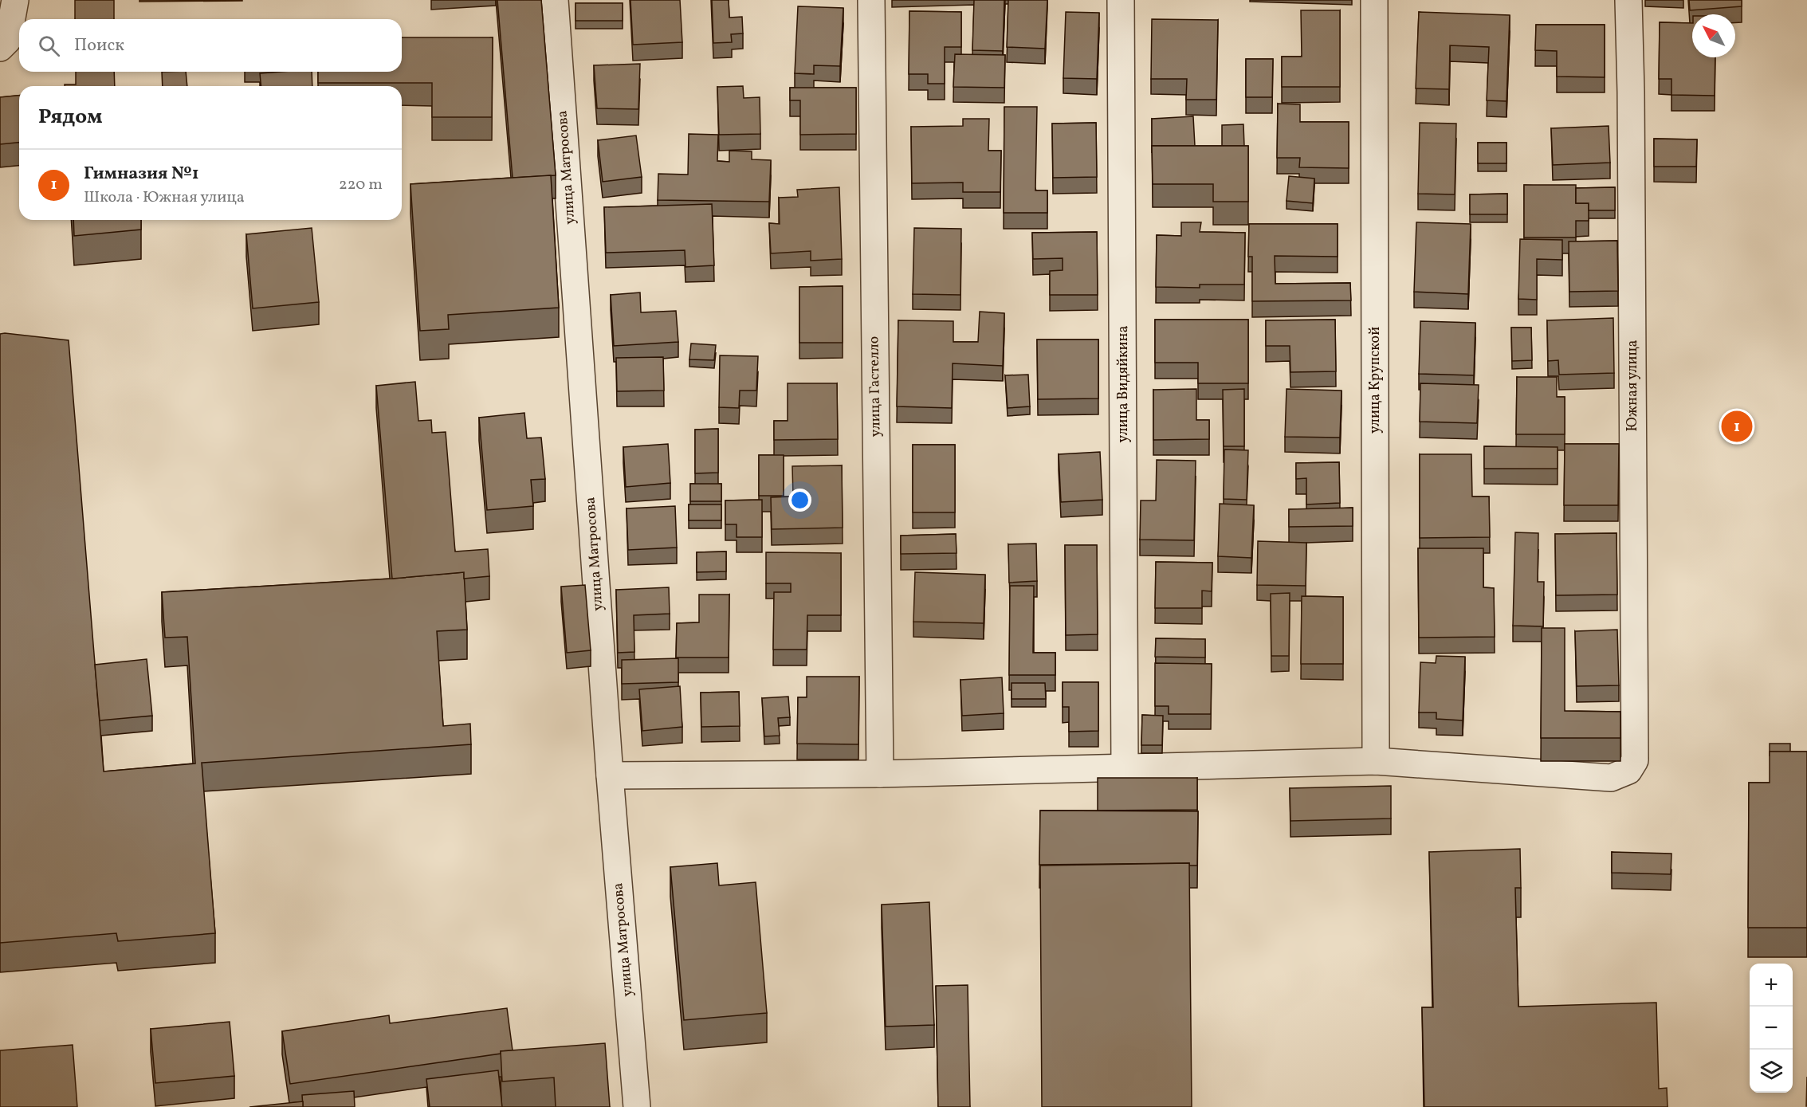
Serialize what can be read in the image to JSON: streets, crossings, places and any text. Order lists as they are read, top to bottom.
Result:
{
  "streets": {
    "street": [
      "улица Матросова",
      "улица Крупской",
      "улица Видяйкина",
      "Южная улица",
      "улица Гастелло"
    ]
  },
  "crossings": [
    ["улица Крупской", "Южная улица"]
  ],
  "north": "top left",
  "page": {
    "search": "Поиск",
    "heading": "Рядом",
    "list": [
      {
        "mark": "1",
        "name": "Гимназия №1",
        "note": "Школа · Южная улица",
        "value": "220 m"
      }
    ],
    "pins": "1",
    "map_buttons": ["+", "−"]
  }
}
